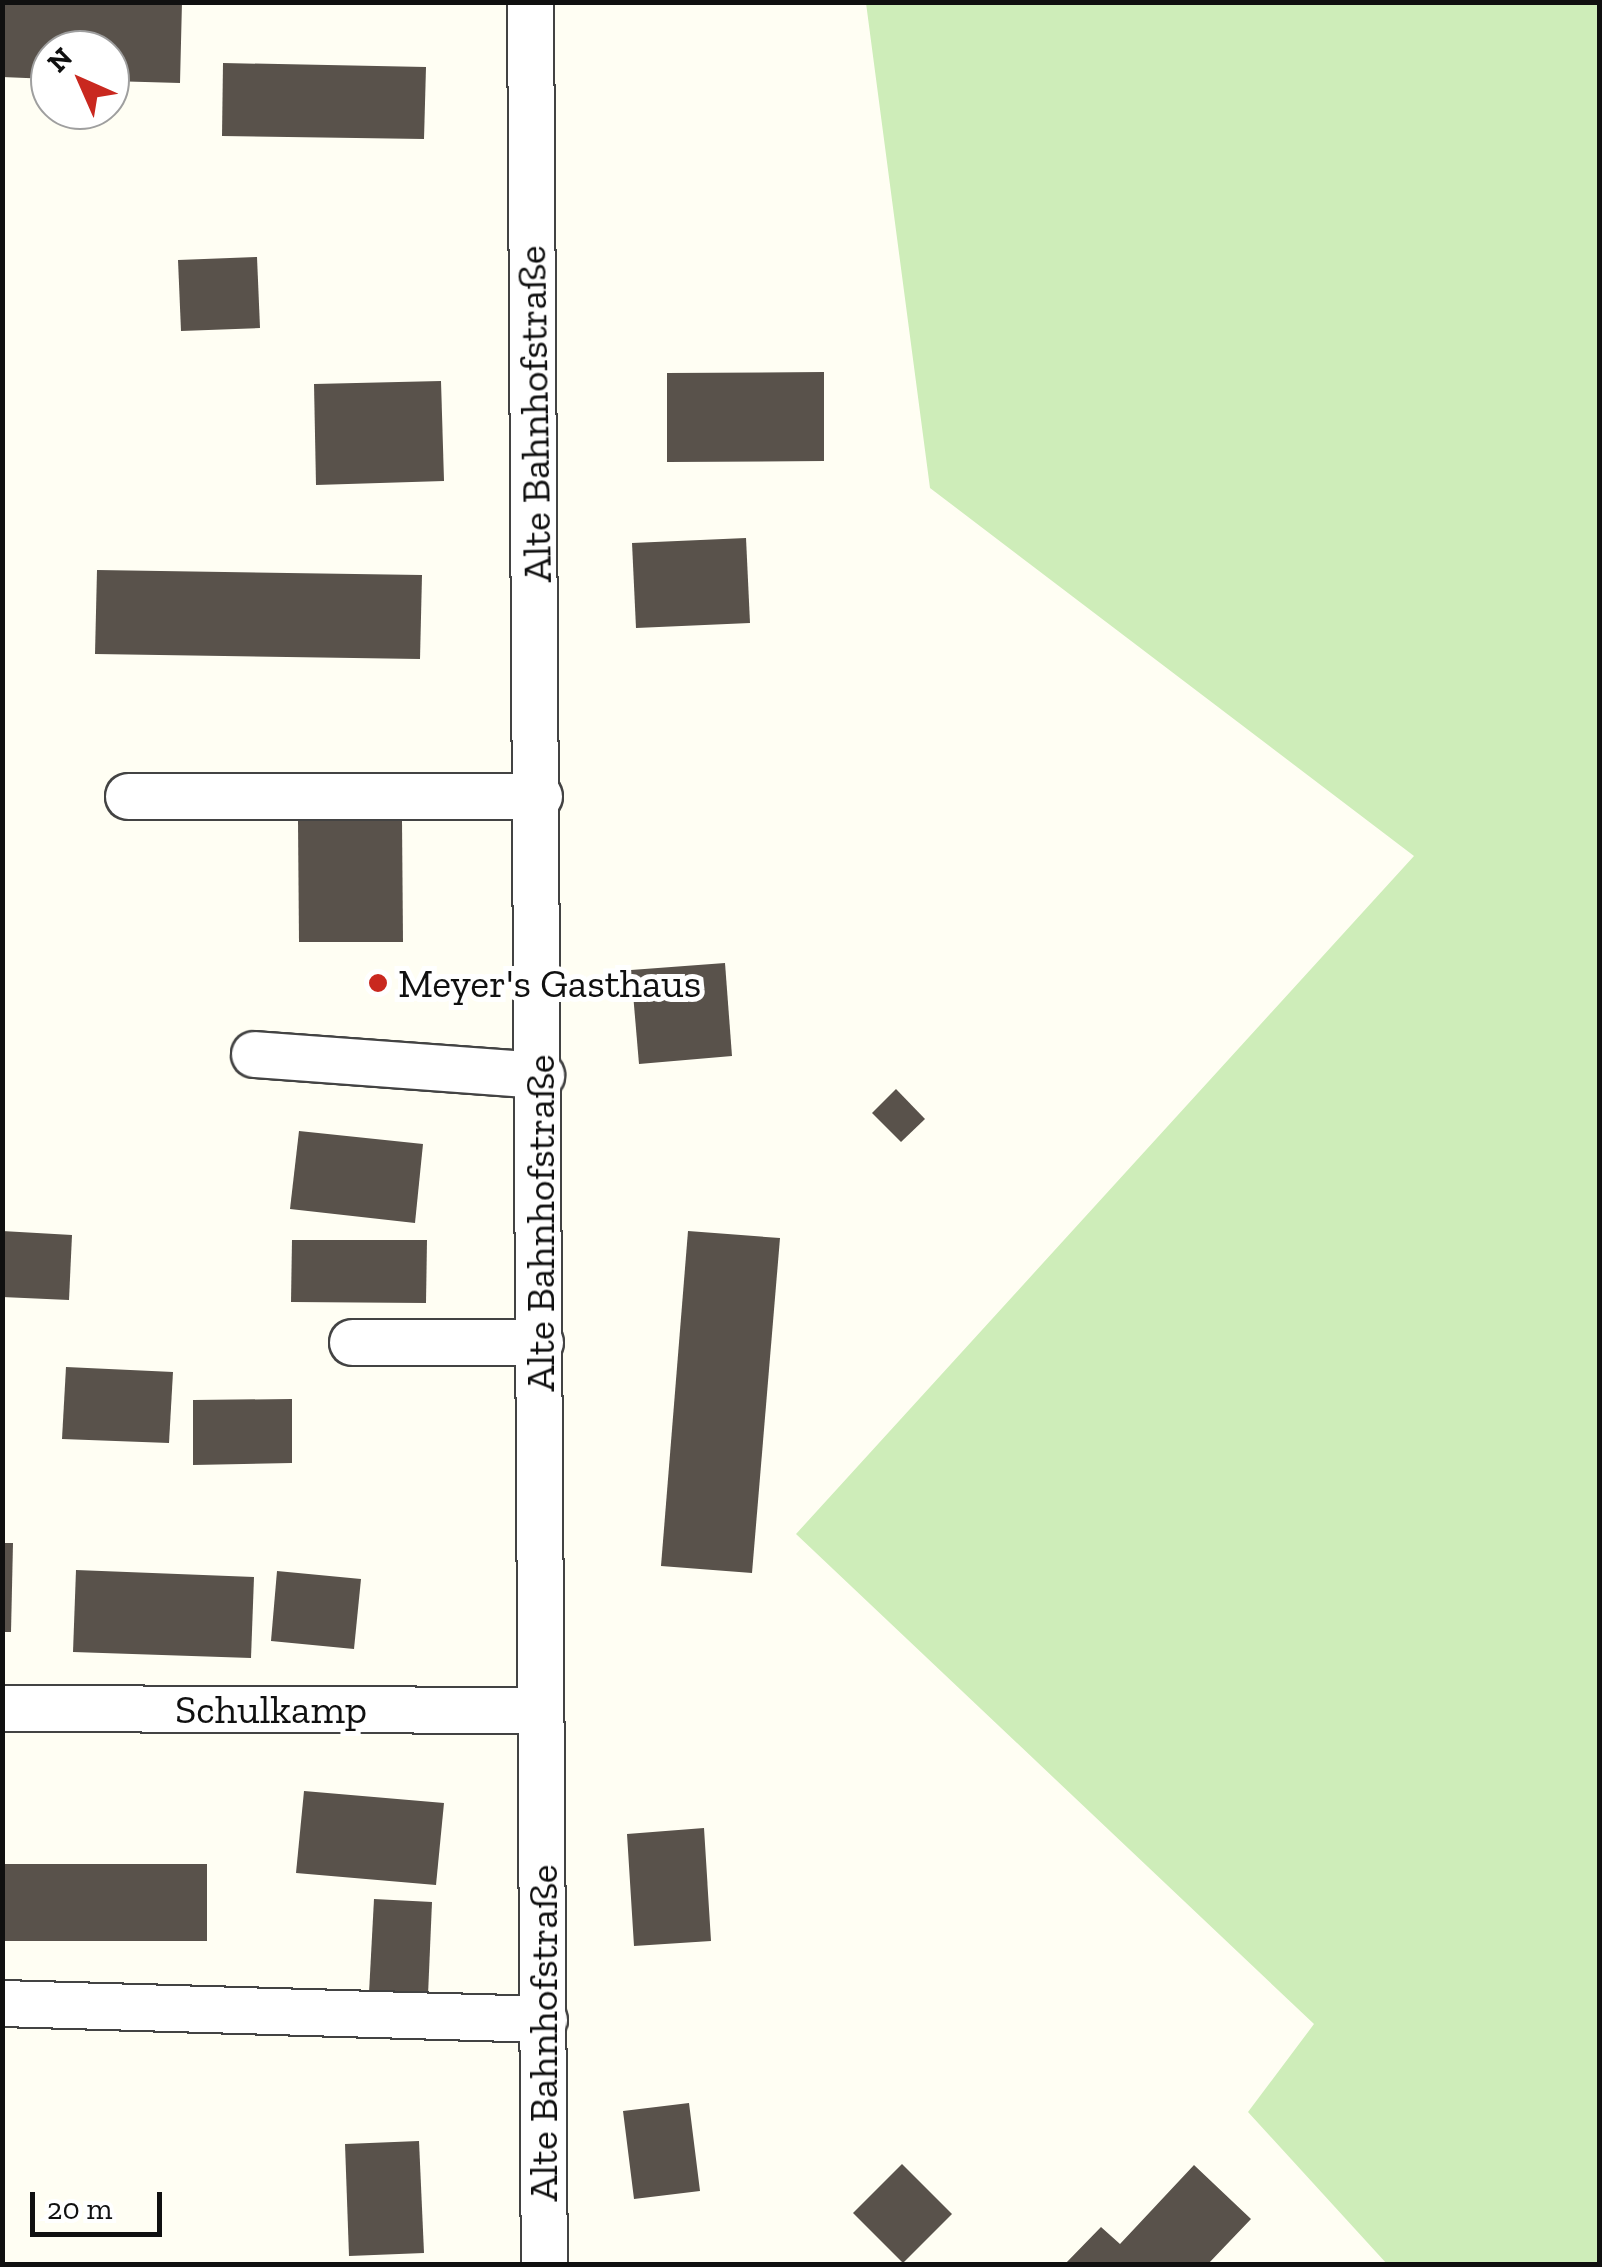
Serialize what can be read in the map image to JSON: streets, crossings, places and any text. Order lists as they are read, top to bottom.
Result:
{
  "streets": {
    "street": ["Alte Bahnhofstraße", "Schulkamp"]
  },
  "crossings": [
    ["Alte Bahnhofstraße", "Schulkamp"]
  ],
  "places": ["Meyer's Gasthaus"],
  "scale_bar": "20 m",
  "north": "top left"
}
